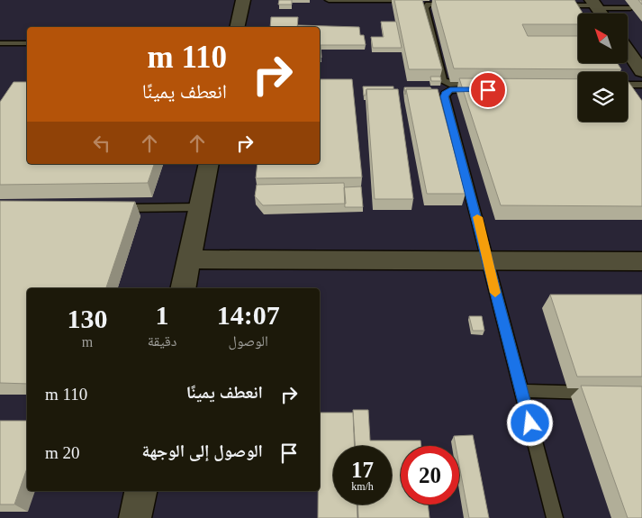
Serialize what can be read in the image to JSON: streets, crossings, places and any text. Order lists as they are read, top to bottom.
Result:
{
  "north": "top left",
  "page": {
    "turn": ["110 m", "انعطف يمينًا"],
    "eta": [
      "14:07",
      "الوصول",
      "1",
      "دقيقة",
      "130",
      "m"
    ],
    "list": [
      {
        "name": "انعطف يمينًا",
        "value": "110 m"
      },
      {
        "name": "الوصول إلى الوجهة",
        "value": "20 m"
      }
    ],
    "speed": "17 km/h",
    "limit": "20"
  }
}
